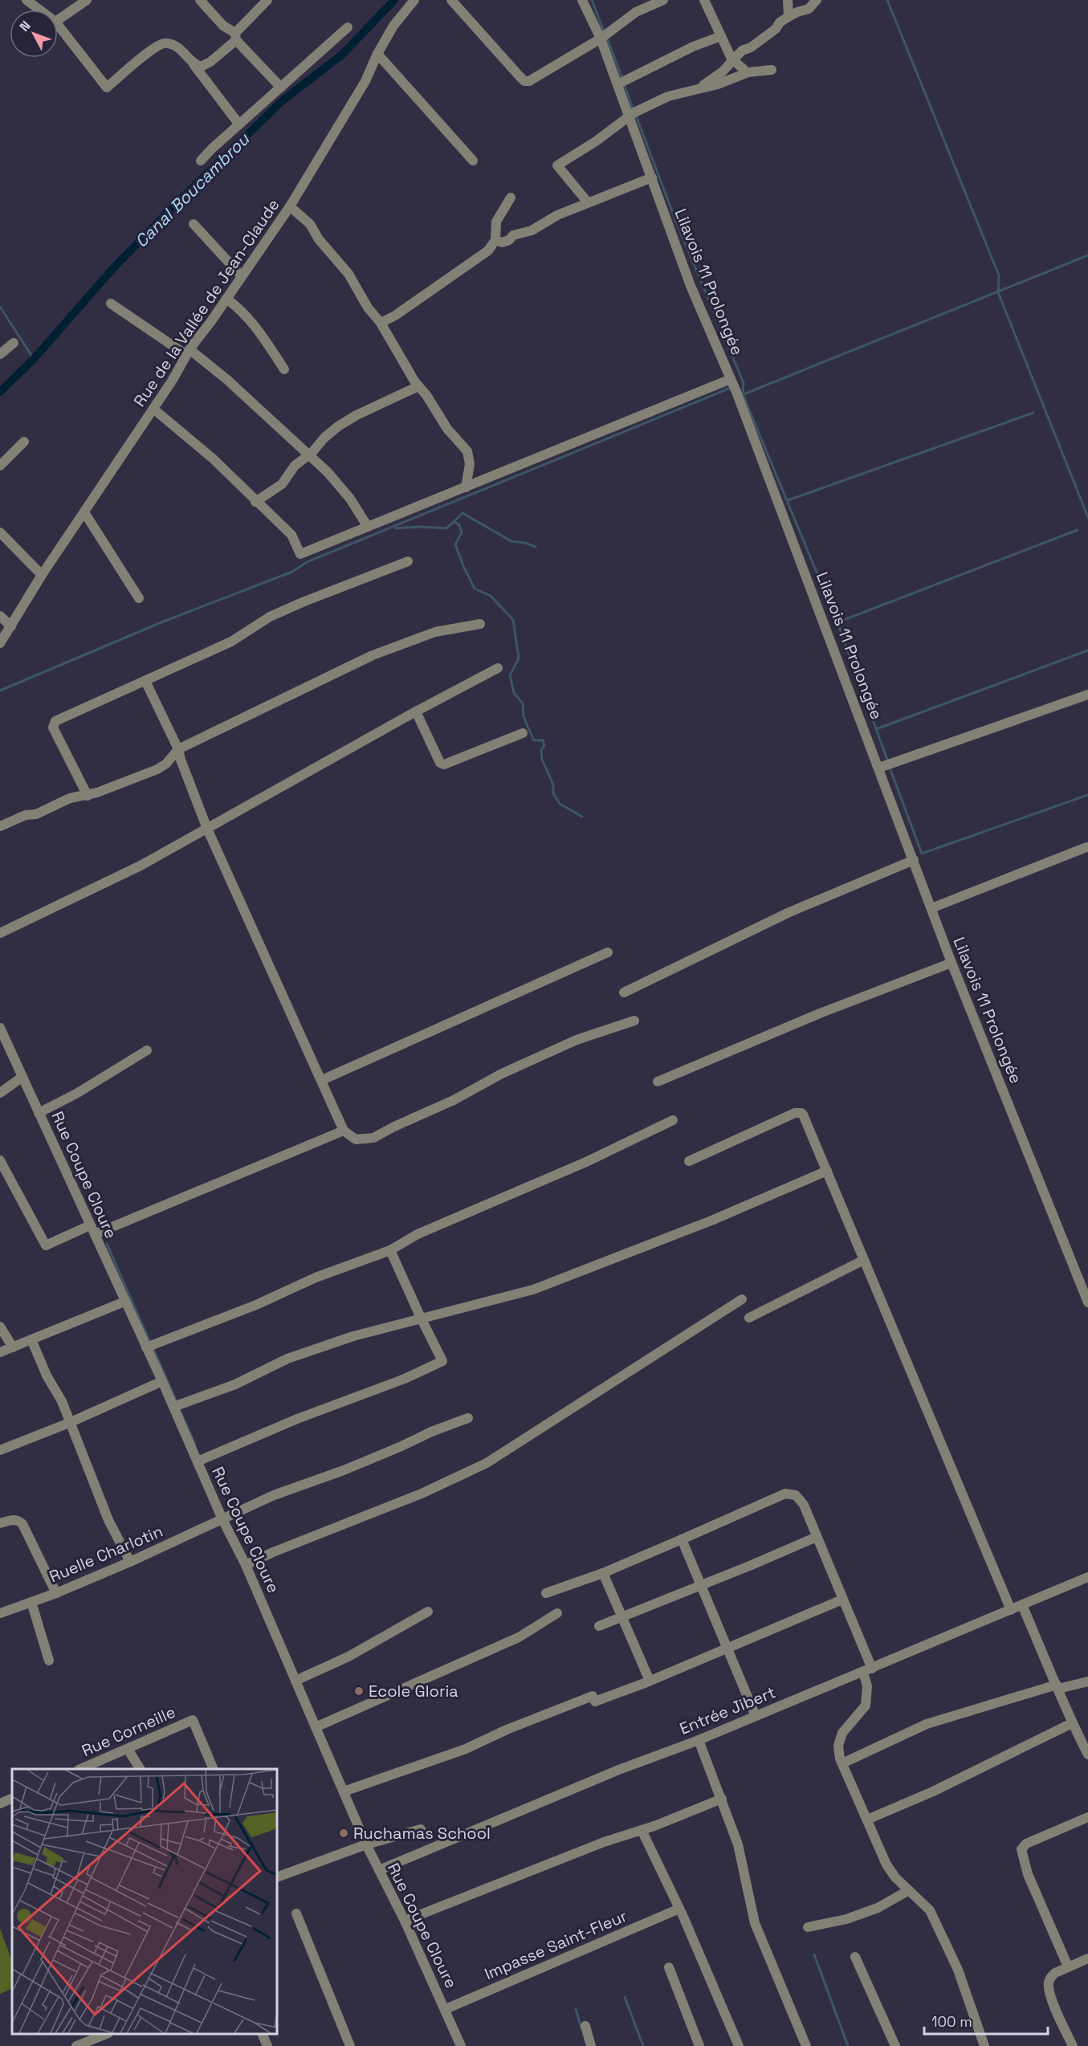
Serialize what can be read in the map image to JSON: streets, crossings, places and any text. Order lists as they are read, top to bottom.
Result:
{
  "streets": {
    "street": [
      "Lilavois 11 Prolongée",
      "Rue de la Vallée de Jean-Claude",
      "Rue Coupe Cloure",
      "Ruelle Charlotin",
      "Entrée Jibert",
      "Rue Corneille",
      "Impasse Saint-Fleur"
    ]
  },
  "crossings": [
    ["Rue Coupe Cloure", "Ruelle Charlotin"],
    ["Rue Coupe Cloure", "Entrée Jibert"],
    ["Rue Coupe Cloure", "Impasse Saint-Fleur"]
  ],
  "water": ["Canal Boucambrou"],
  "places": ["Ecole Gloria", "Ruchamas School"],
  "scale_bar": "100 m",
  "north": "top left"
}
